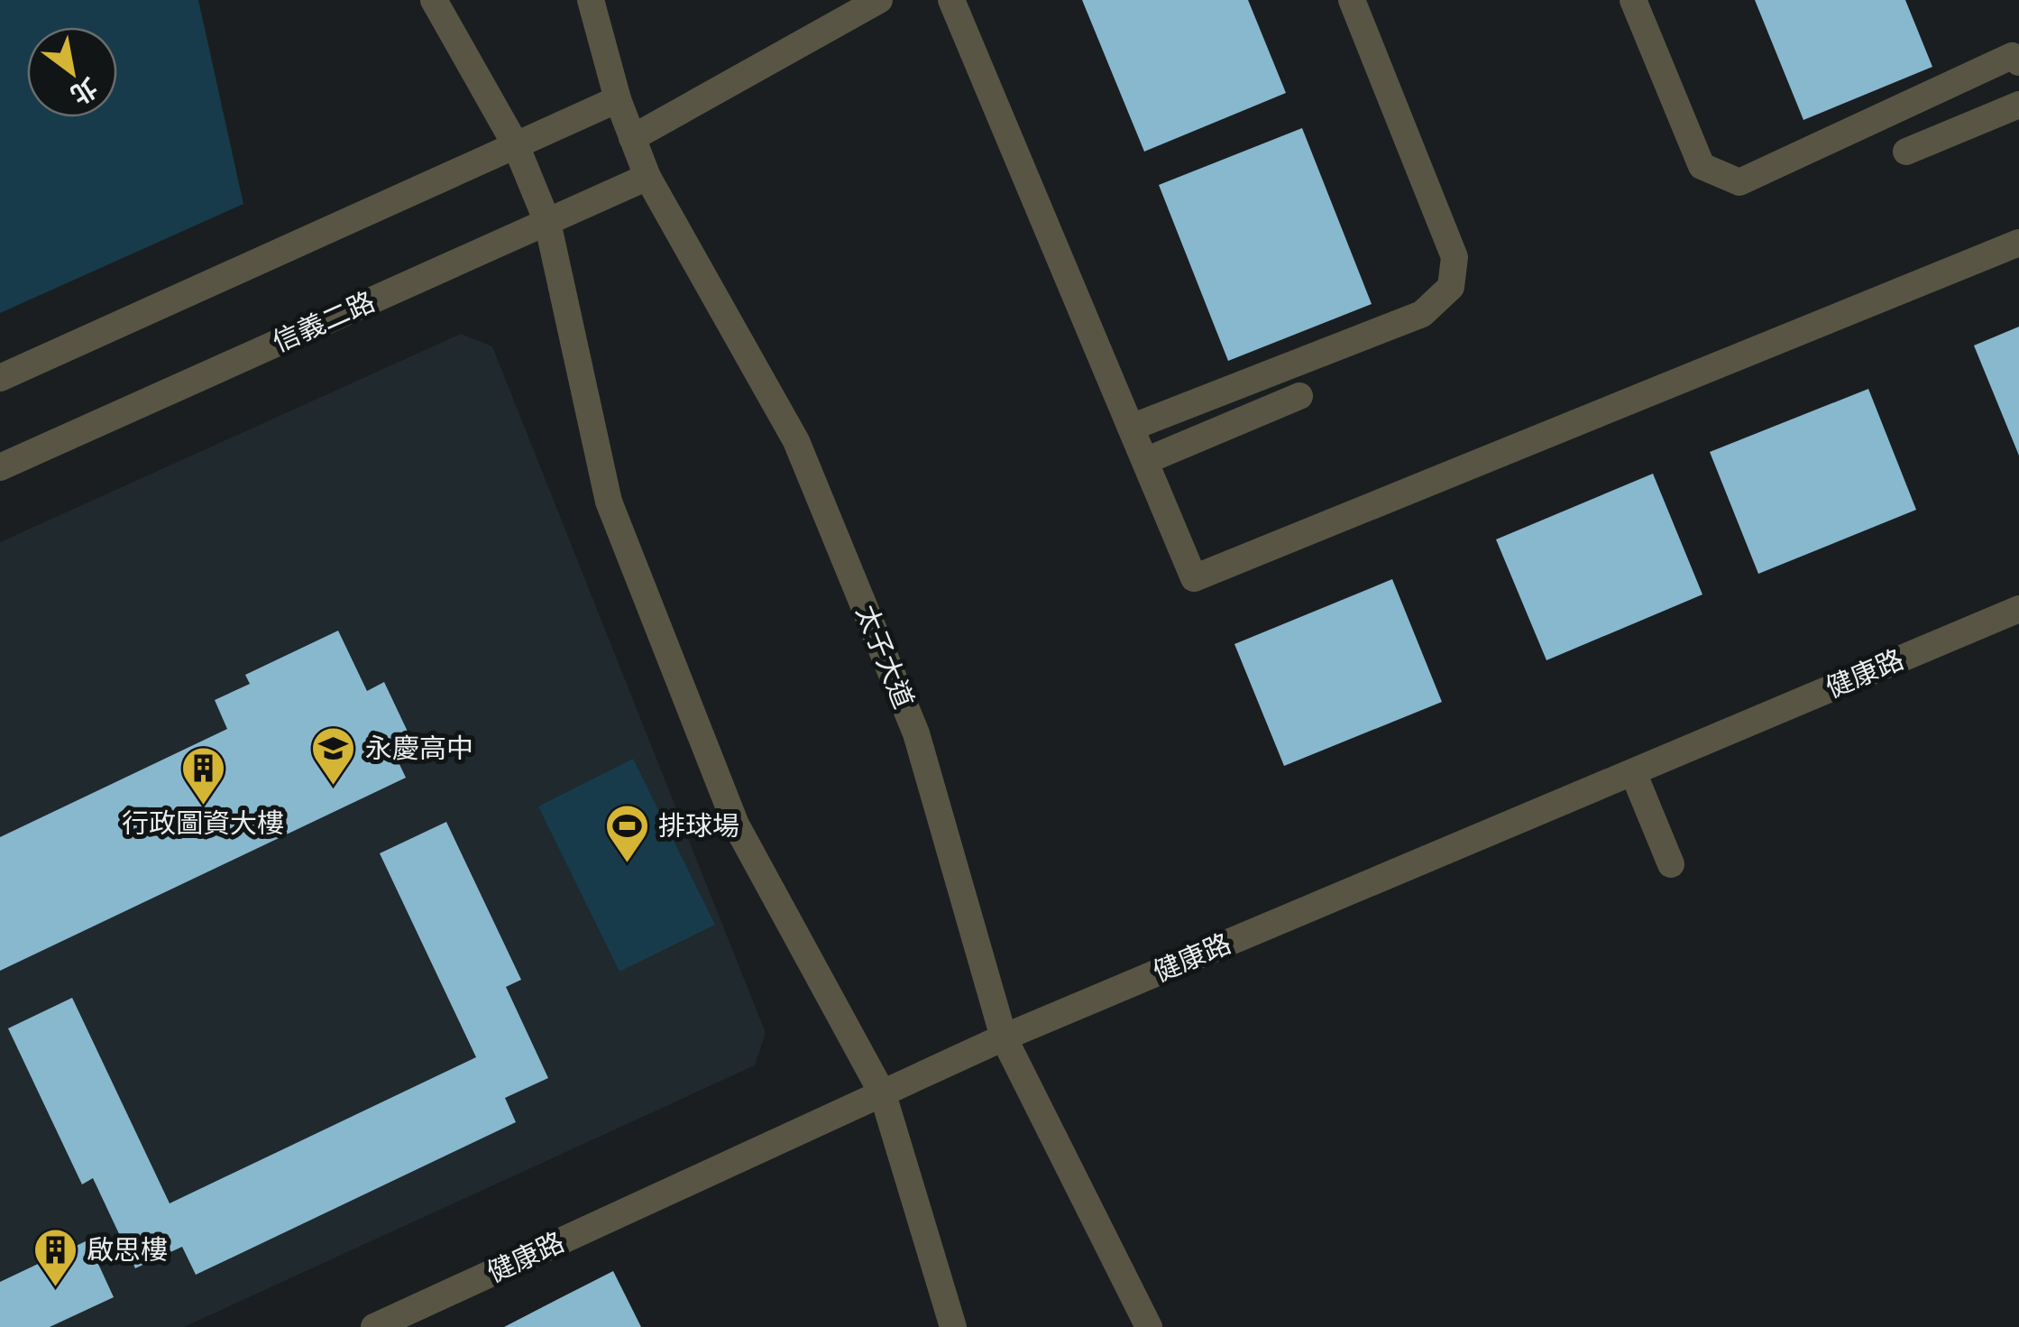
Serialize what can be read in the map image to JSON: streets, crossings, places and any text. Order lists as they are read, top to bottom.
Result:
{
  "streets": {
    "street": ["信義二路", "太子大道", "健康路"]
  },
  "crossings": [
    ["信義二路", "太子大道"],
    ["太子大道", "健康路"]
  ],
  "places": {
    "school or university": ["永慶高中"],
    "building": ["行政圖資大樓", "啟思樓"],
    "sports": ["排球場"]
  },
  "north": "bottom right"
}
